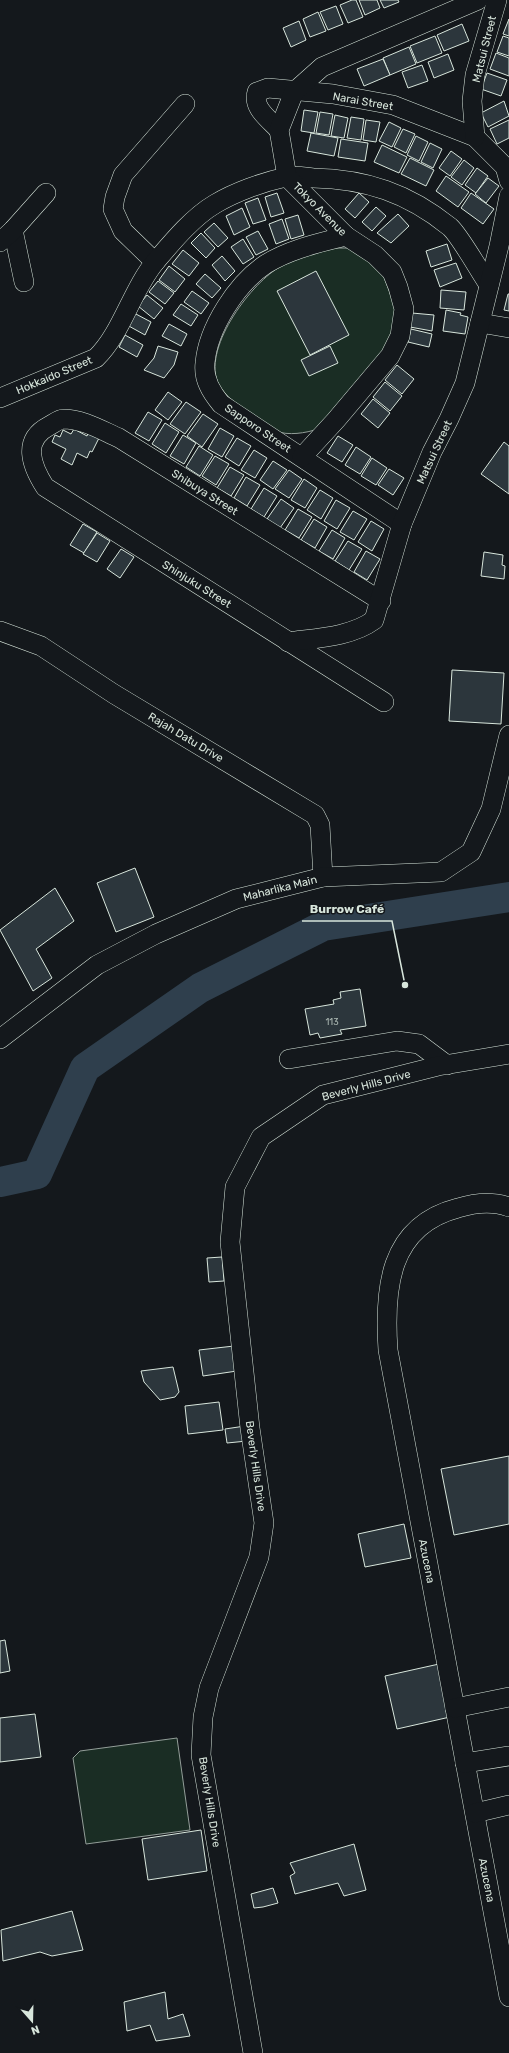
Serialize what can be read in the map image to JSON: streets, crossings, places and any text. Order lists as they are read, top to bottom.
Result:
{
  "streets": {
    "street": [
      "Matsui Street",
      "Narai Street",
      "Tokyo Avenue",
      "Hokkaido Street",
      "Sapporo Street",
      "Shibuya Street",
      "Shinjuku Street",
      "Rajah Datu Drive",
      "Maharlika Main",
      "Beverly Hills Drive",
      "Azucena"
    ]
  },
  "crossings": [
    ["Matsui Street", "Narai Street"],
    ["Matsui Street", "Hokkaido Street"],
    ["Matsui Street", "Sapporo Street"],
    ["Matsui Street", "Shibuya Street"],
    ["Matsui Street", "Shinjuku Street"],
    ["Narai Street", "Tokyo Avenue"],
    ["Tokyo Avenue", "Hokkaido Street"],
    ["Tokyo Avenue", "Sapporo Street"],
    ["Shibuya Street", "Shinjuku Street"],
    ["Rajah Datu Drive", "Maharlika Main"]
  ],
  "places": ["Burrow Café"],
  "house_numbers": ["113"],
  "north": "bottom"
}
